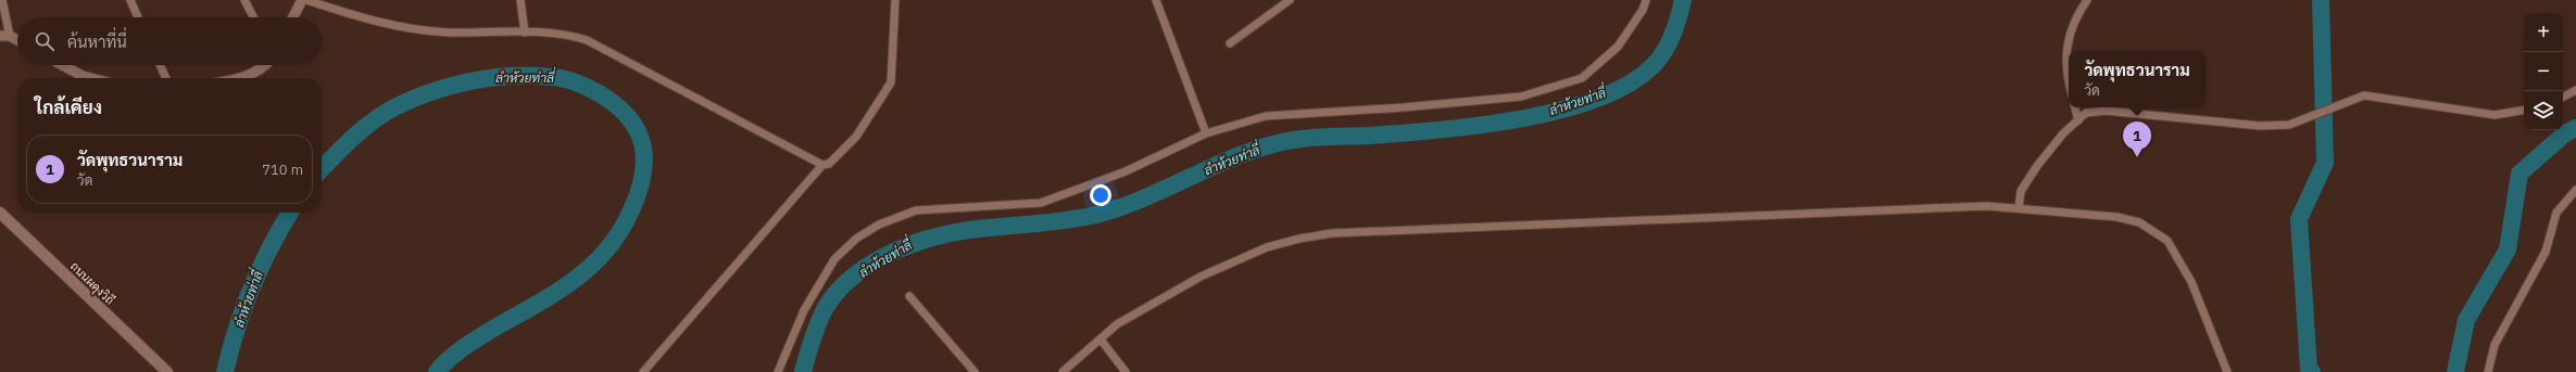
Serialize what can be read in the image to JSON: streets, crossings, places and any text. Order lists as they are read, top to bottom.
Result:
{
  "streets": {
    "main road": ["ถนนผดุงวิถี"]
  },
  "water": ["ลำห้วยท่าลี่"],
  "page": {
    "map_buttons": ["+", "−"],
    "search": "ค้นหาที่นี่",
    "popup": ["วัดพุทธวนาราม", "วัด"],
    "heading": "ใกล้เคียง",
    "pins": "1",
    "list": [
      {
        "mark": "1",
        "name": "วัดพุทธวนาราม",
        "note": "วัด",
        "value": "710 m"
      }
    ]
  }
}
